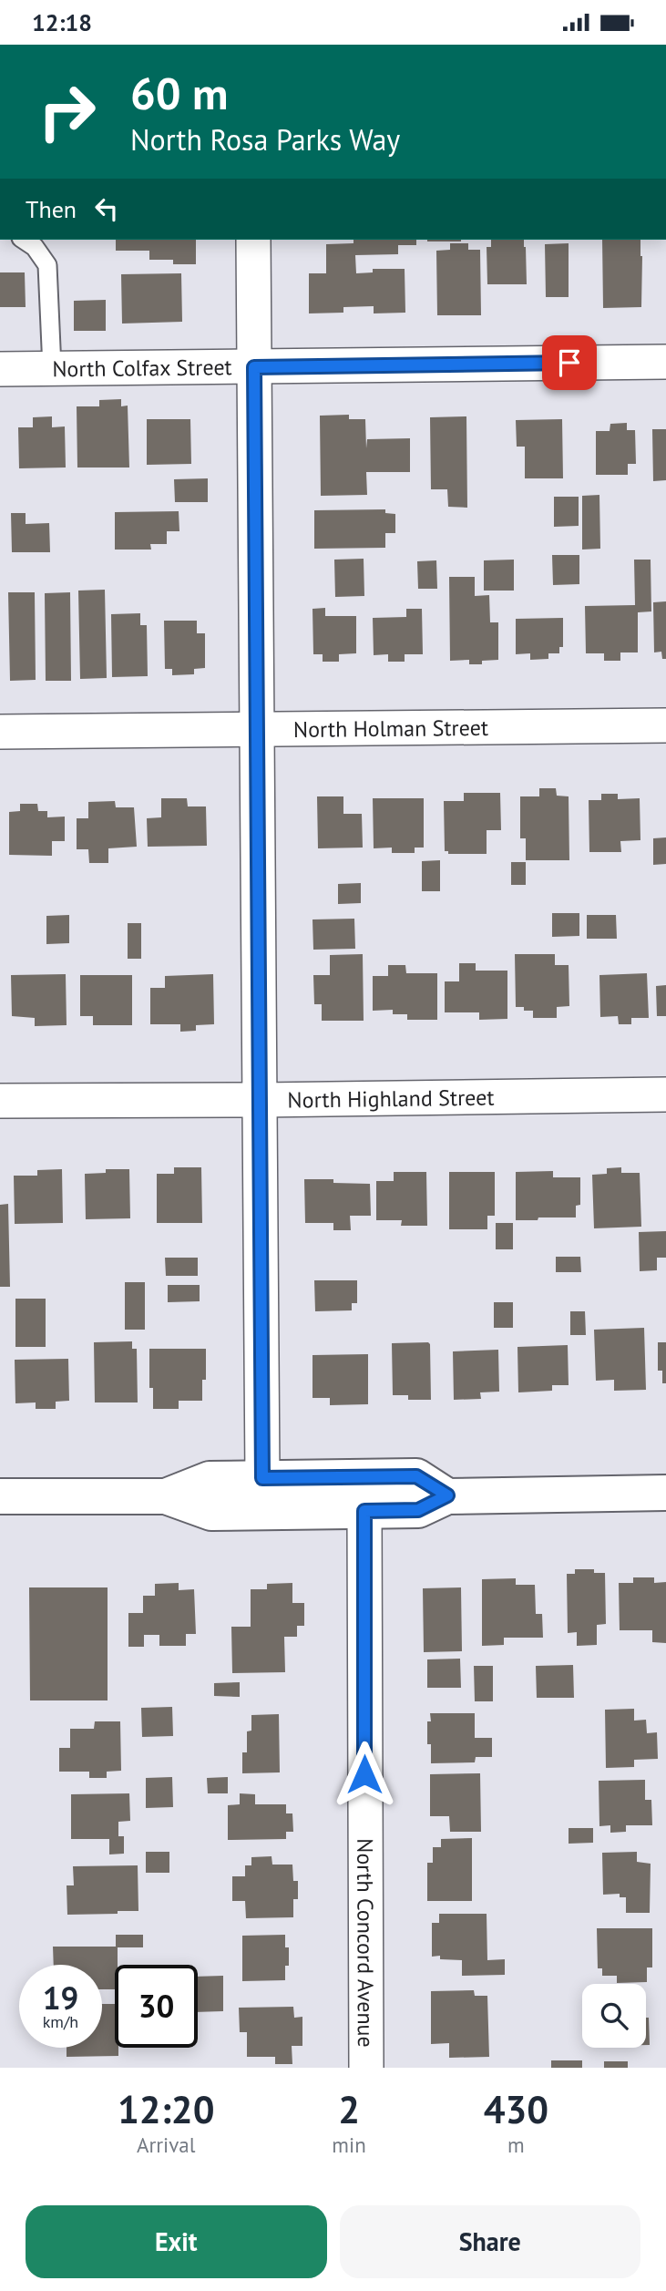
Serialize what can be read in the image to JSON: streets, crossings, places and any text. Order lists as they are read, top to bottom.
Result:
{
  "streets": {
    "street": [
      "North Colfax Street",
      "North Holman Street",
      "North Highland Street",
      "North Concord Avenue"
    ]
  },
  "page": {
    "status": "12:18",
    "turn": ["60 m", "North Rosa Parks Way"],
    "then": "Then",
    "speed": "19 km/h",
    "limit": "30",
    "eta": [
      "12:20",
      "Arrival",
      "2",
      "min",
      "430",
      "m"
    ],
    "buttons": ["Exit", "Share"]
  }
}
